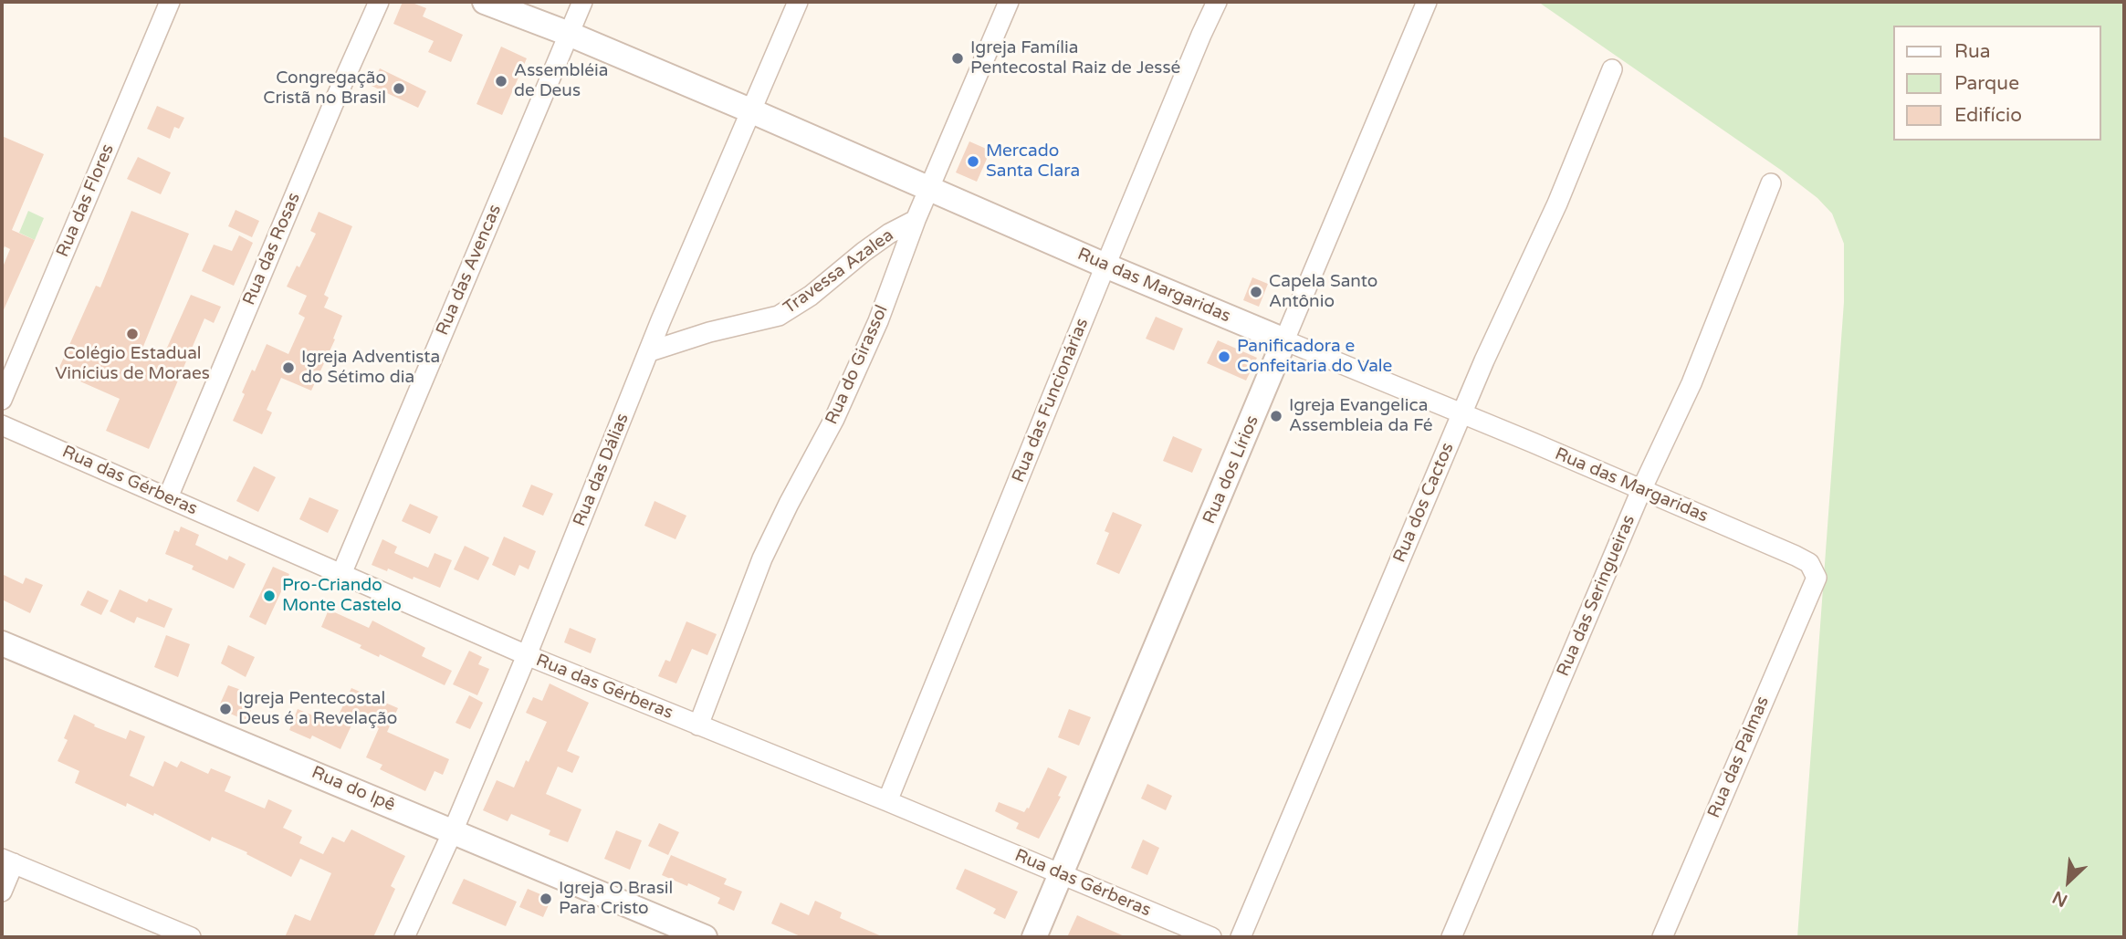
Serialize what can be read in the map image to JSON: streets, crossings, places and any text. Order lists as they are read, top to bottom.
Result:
{
  "streets": {
    "street": [
      "Rua das Flores",
      "Rua das Rosas",
      "Rua das Avencas",
      "Travessa Azalea",
      "Rua das Margaridas",
      "Rua do Girassol",
      "Rua das Funcionárias",
      "Rua das Dálias",
      "Rua dos Lírios",
      "Rua das Gérberas",
      "Rua dos Cactos",
      "Rua das Seringueiras",
      "Rua das Palmas",
      "Rua do Ipê"
    ]
  },
  "crossings": [
    ["Rua das Rosas", "Rua das Gérberas"],
    ["Rua das Avencas", "Rua das Margaridas"],
    ["Rua das Avencas", "Rua das Gérberas"],
    ["Travessa Azalea", "Rua do Girassol"],
    ["Travessa Azalea", "Rua das Dálias"],
    ["Rua das Margaridas", "Rua do Girassol"],
    ["Rua das Margaridas", "Rua das Funcionárias"],
    ["Rua das Margaridas", "Rua das Dálias"],
    ["Rua das Margaridas", "Rua dos Lírios"],
    ["Rua das Margaridas", "Rua dos Cactos"],
    ["Rua das Margaridas", "Rua das Seringueiras"],
    ["Rua das Margaridas", "Rua das Palmas"],
    ["Rua do Girassol", "Rua das Gérberas"],
    ["Rua das Funcionárias", "Rua das Gérberas"],
    ["Rua das Dálias", "Rua das Gérberas"],
    ["Rua das Dálias", "Rua do Ipê"],
    ["Rua dos Lírios", "Rua das Gérberas"]
  ],
  "places": [
    "Igreja Família Pentecostal Raiz de Jessé",
    "Assembléia de Deus",
    "Congregação Cristã no Brasil",
    "Mercado Santa Clara",
    "Capela Santo Antônio",
    "Colégio Estadual Vinícius de Moraes",
    "Panificadora e Confeitaria do Vale",
    "Igreja Adventista do Sétimo dia",
    "Igreja Evangelica Assembleia da Fé",
    "Pro-Criando Monte Castelo",
    "Igreja Pentecostal Deus é a Revelação",
    "Igreja O Brasil Para Cristo"
  ],
  "legend": ["Rua", "Parque", "Edifício"],
  "north": "bottom left"
}
